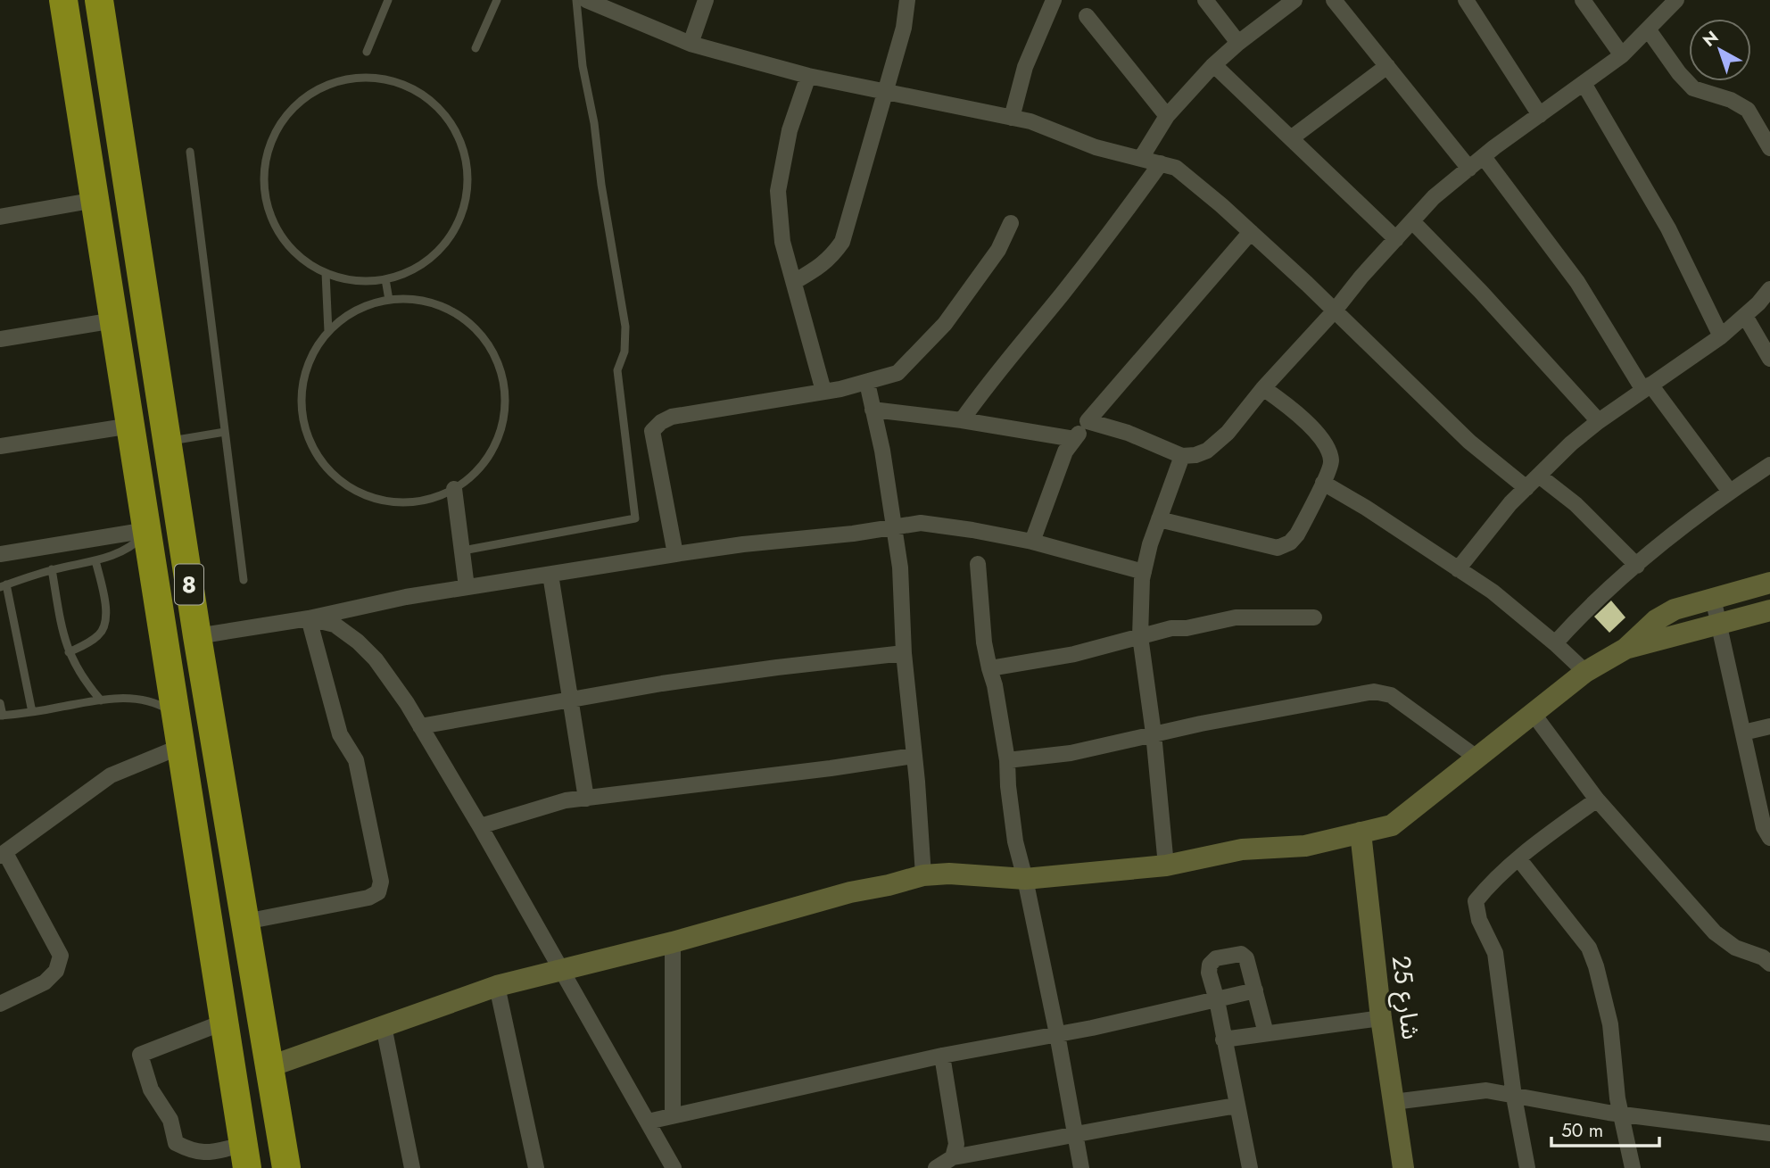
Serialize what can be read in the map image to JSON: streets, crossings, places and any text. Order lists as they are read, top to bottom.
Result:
{
  "streets": {
    "highway": ["8"],
    "street": ["شارع 25"]
  },
  "scale_bar": "50 m",
  "north": "top left"
}
